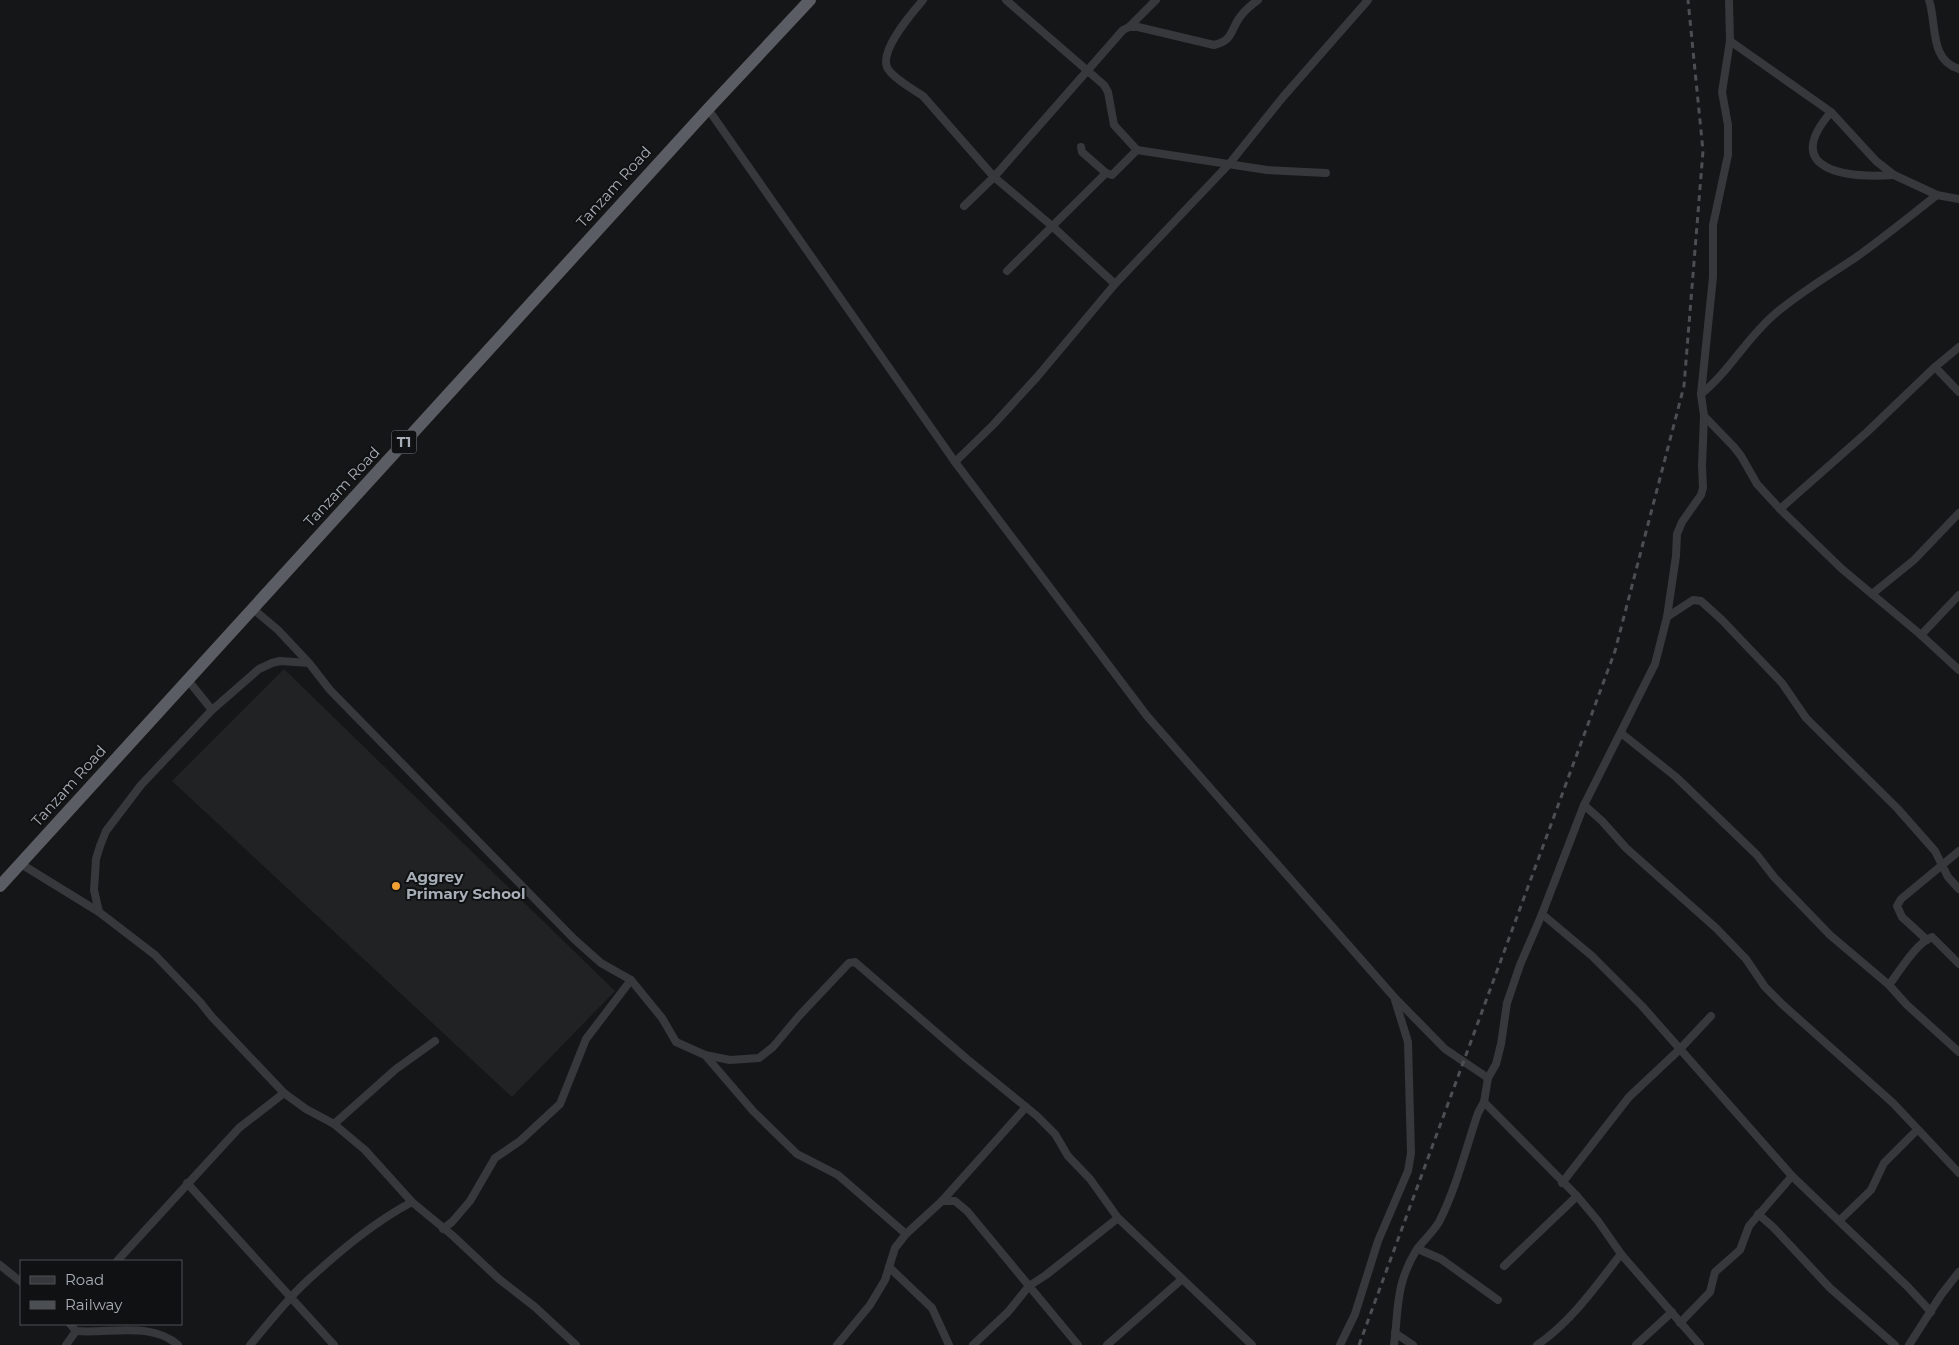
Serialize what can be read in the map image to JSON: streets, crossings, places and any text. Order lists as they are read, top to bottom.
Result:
{
  "streets": {
    "highway": ["Tanzam Road", "T1"]
  },
  "places": ["Aggrey Primary School"],
  "legend": ["Road", "Railway"]
}
